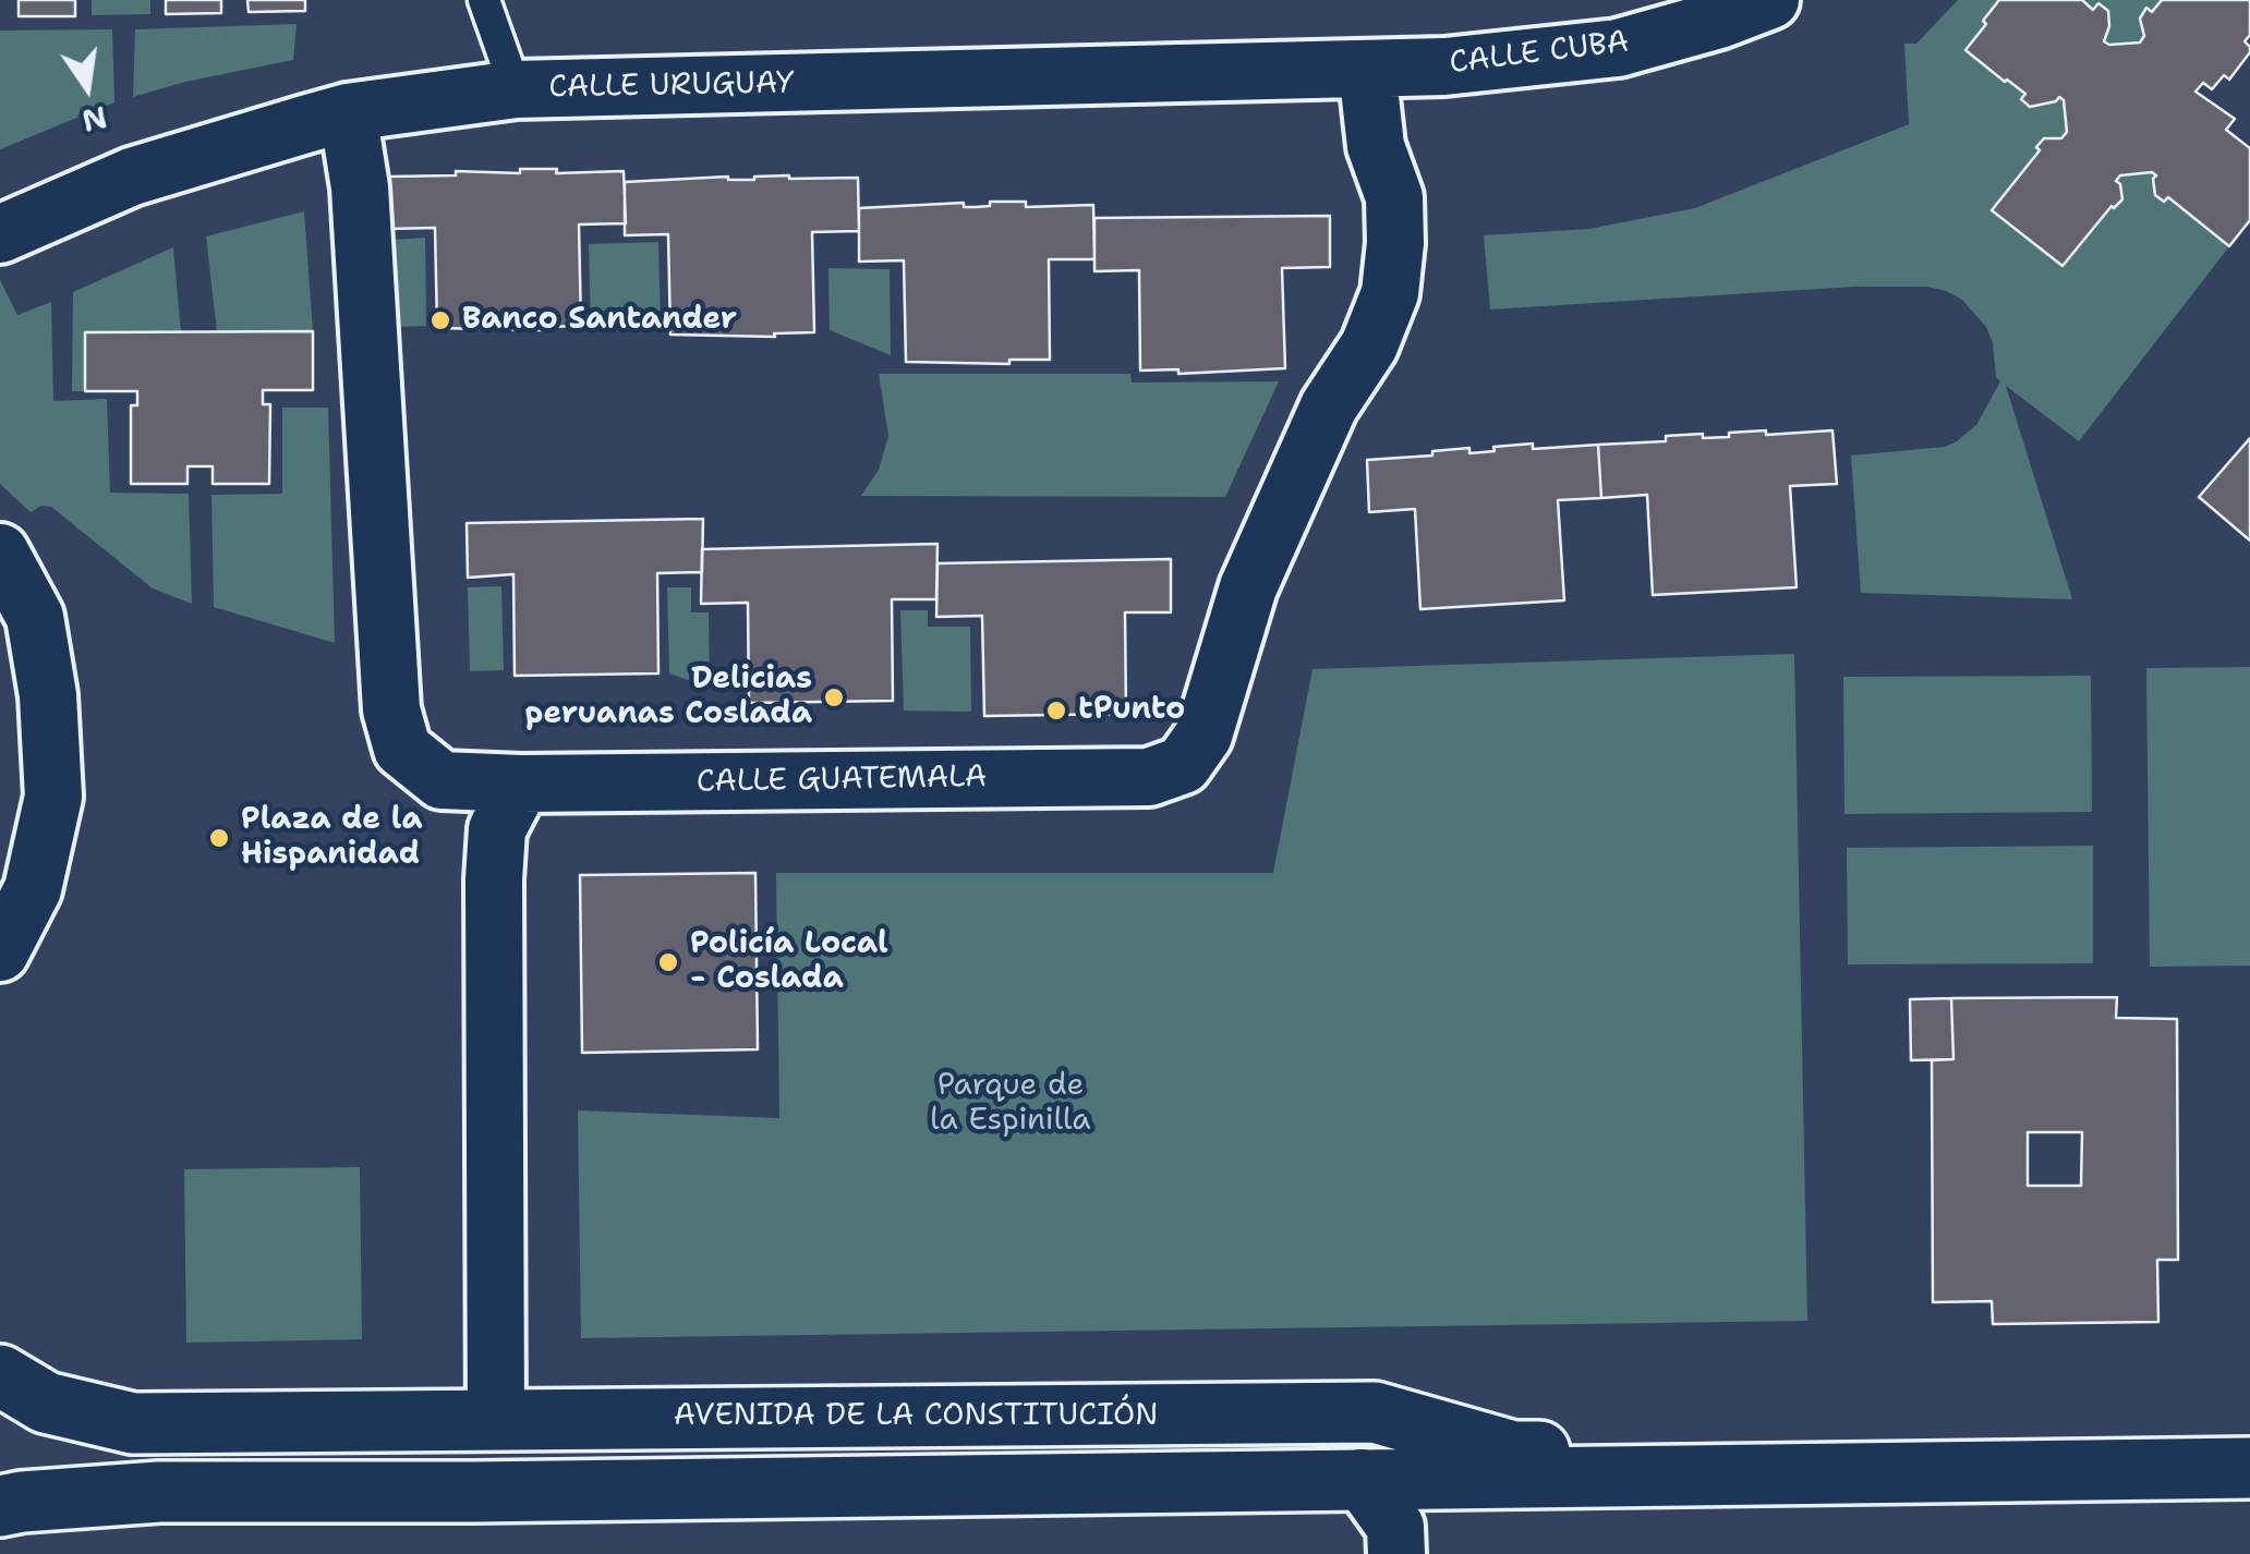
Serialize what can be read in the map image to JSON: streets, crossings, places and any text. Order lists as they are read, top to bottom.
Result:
{
  "streets": {
    "street": [
      "CALLE CUBA",
      "CALLE URUGUAY",
      "CALLE GUATEMALA",
      "AVENIDA DE LA CONSTITUCIÓN"
    ]
  },
  "crossings": [
    ["CALLE CUBA", "CALLE URUGUAY"],
    ["CALLE CUBA", "CALLE GUATEMALA"],
    ["CALLE URUGUAY", "CALLE GUATEMALA"]
  ],
  "parks": ["Parque de la Espinilla"],
  "places": [
    "Banco Santander",
    "Delicias peruanas Coslada",
    "tPunto",
    "Plaza de la Hispanidad",
    "Policía Local - Coslada"
  ],
  "north": "bottom"
}
